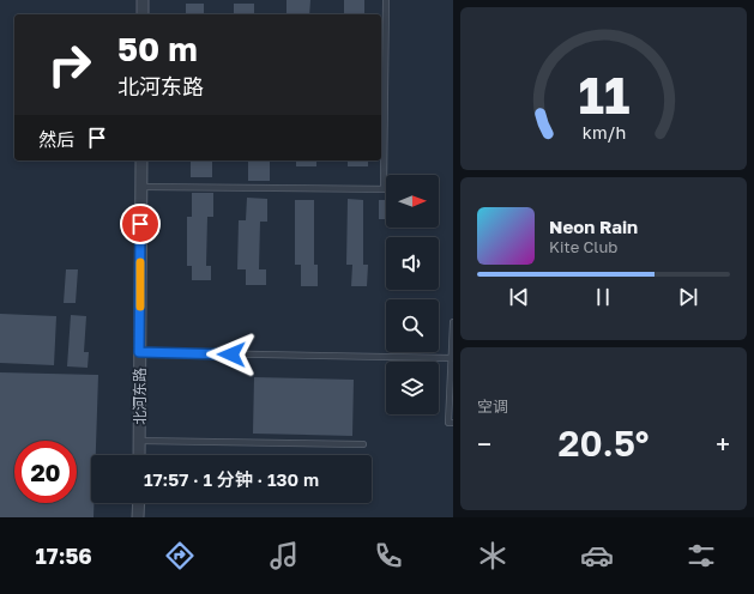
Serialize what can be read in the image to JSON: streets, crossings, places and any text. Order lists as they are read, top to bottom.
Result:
{
  "streets": {
    "street": ["北河东路"]
  },
  "north": "right",
  "page": {
    "turn": ["50 m", "北河东路"],
    "then": "然后",
    "song": ["Neon Rain", "Kite Club"],
    "tile": "空调",
    "heat": ["−", "20.5°", "+"],
    "limit": "20",
    "trip": "17:57 · 1 分钟 · 130 m",
    "tabs": "17:56",
    "gauge": ["11", "km/h"]
  }
}
